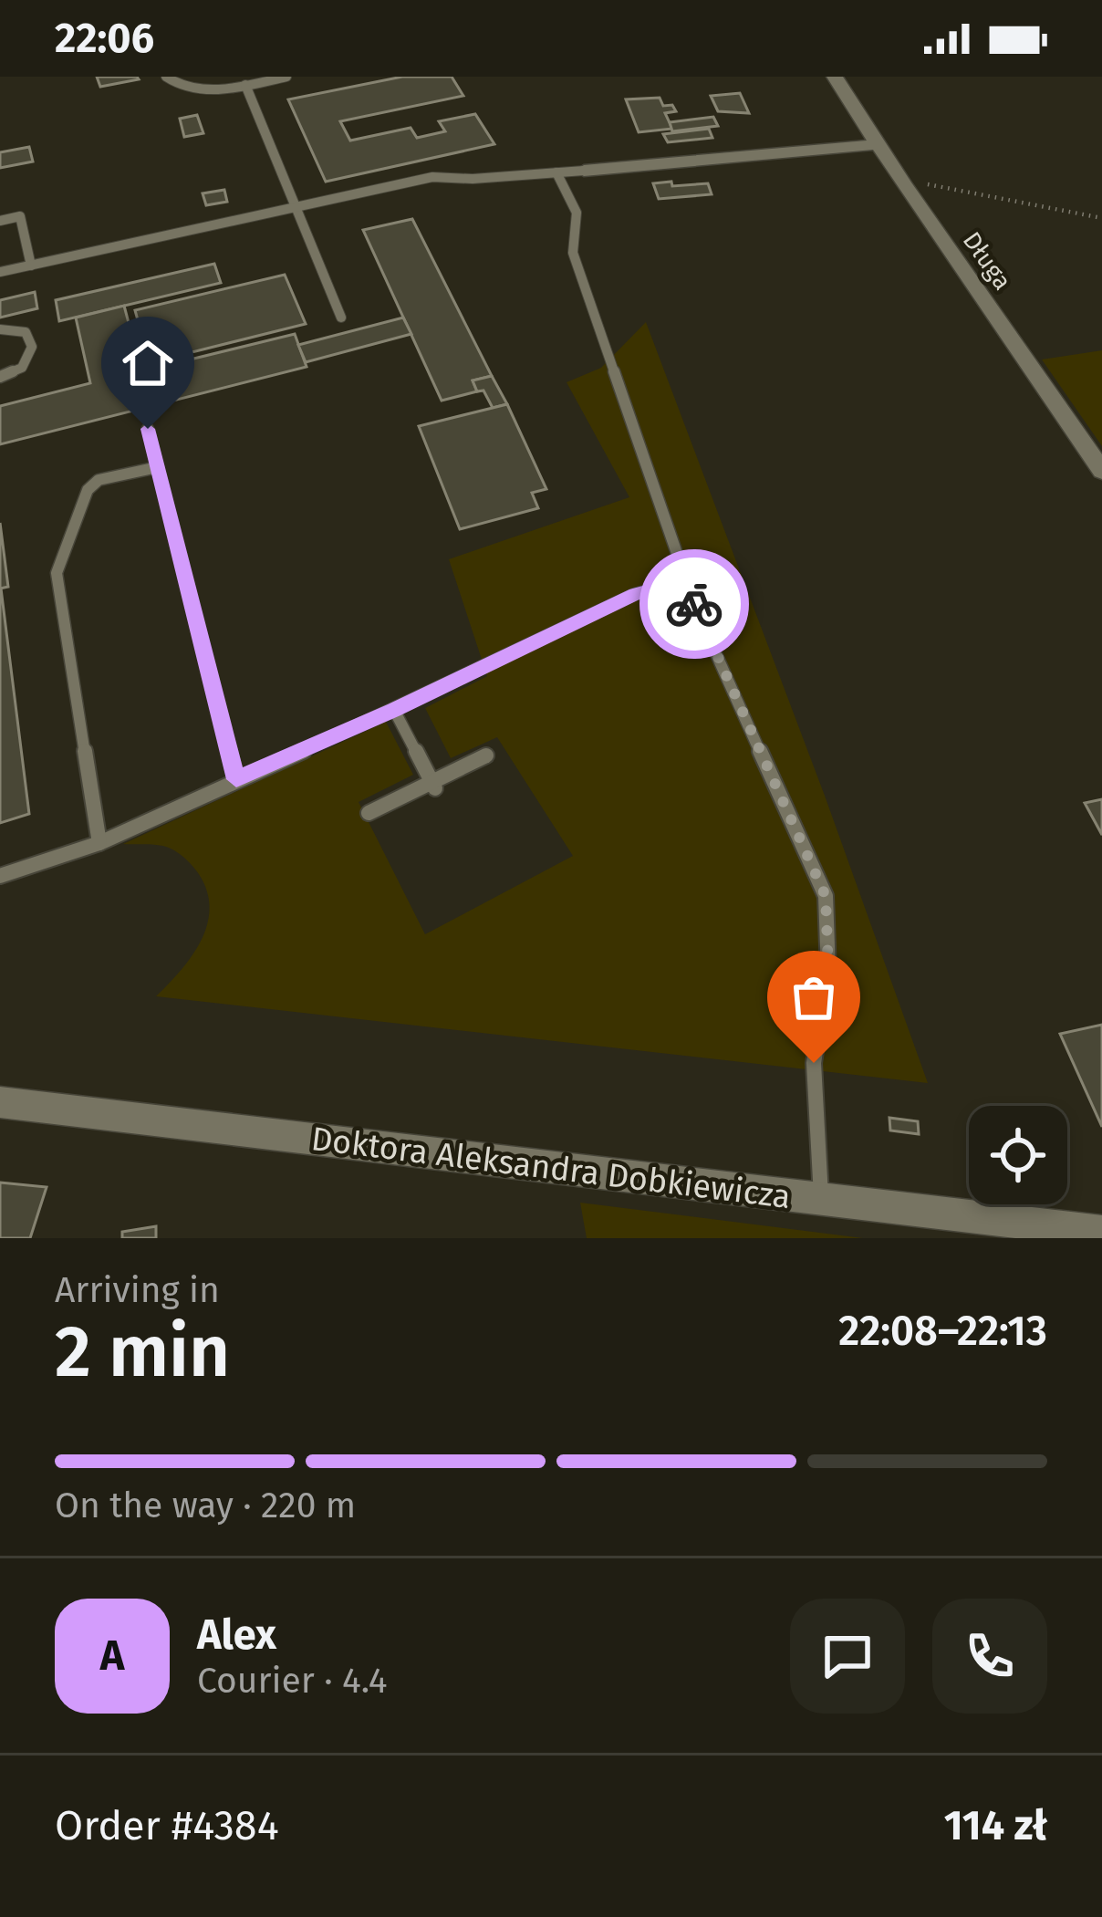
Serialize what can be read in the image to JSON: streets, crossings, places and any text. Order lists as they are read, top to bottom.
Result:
{
  "streets": {
    "street": ["Długa", "Doktora Aleksandra Dobkiewicza"]
  },
  "page": {
    "status": "22:06",
    "heading": ["2 min", "Arriving in", "22:08–22:13"],
    "panel": [
      "Alex",
      "Courier · 4.4",
      "Order #4384",
      "114 zł"
    ],
    "bar": "On the way · 220 m",
    "round": "A"
  }
}
